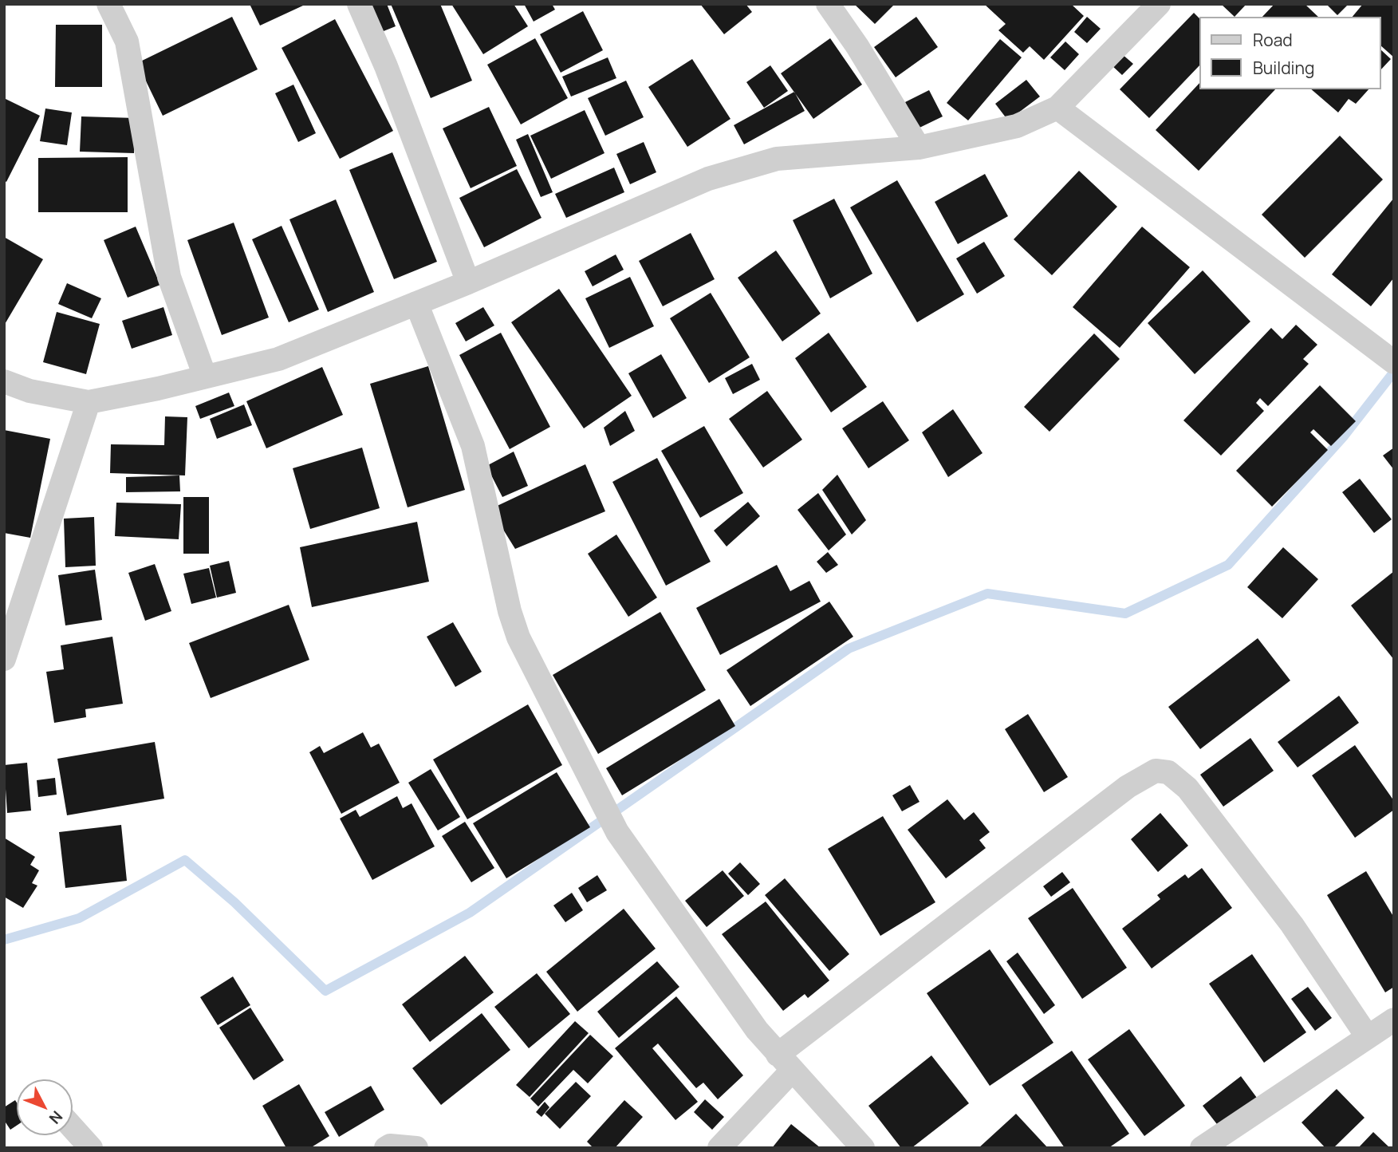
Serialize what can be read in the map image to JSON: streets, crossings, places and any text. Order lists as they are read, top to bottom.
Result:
{
  "legend": ["Road", "Building"],
  "north": "bottom right"
}
